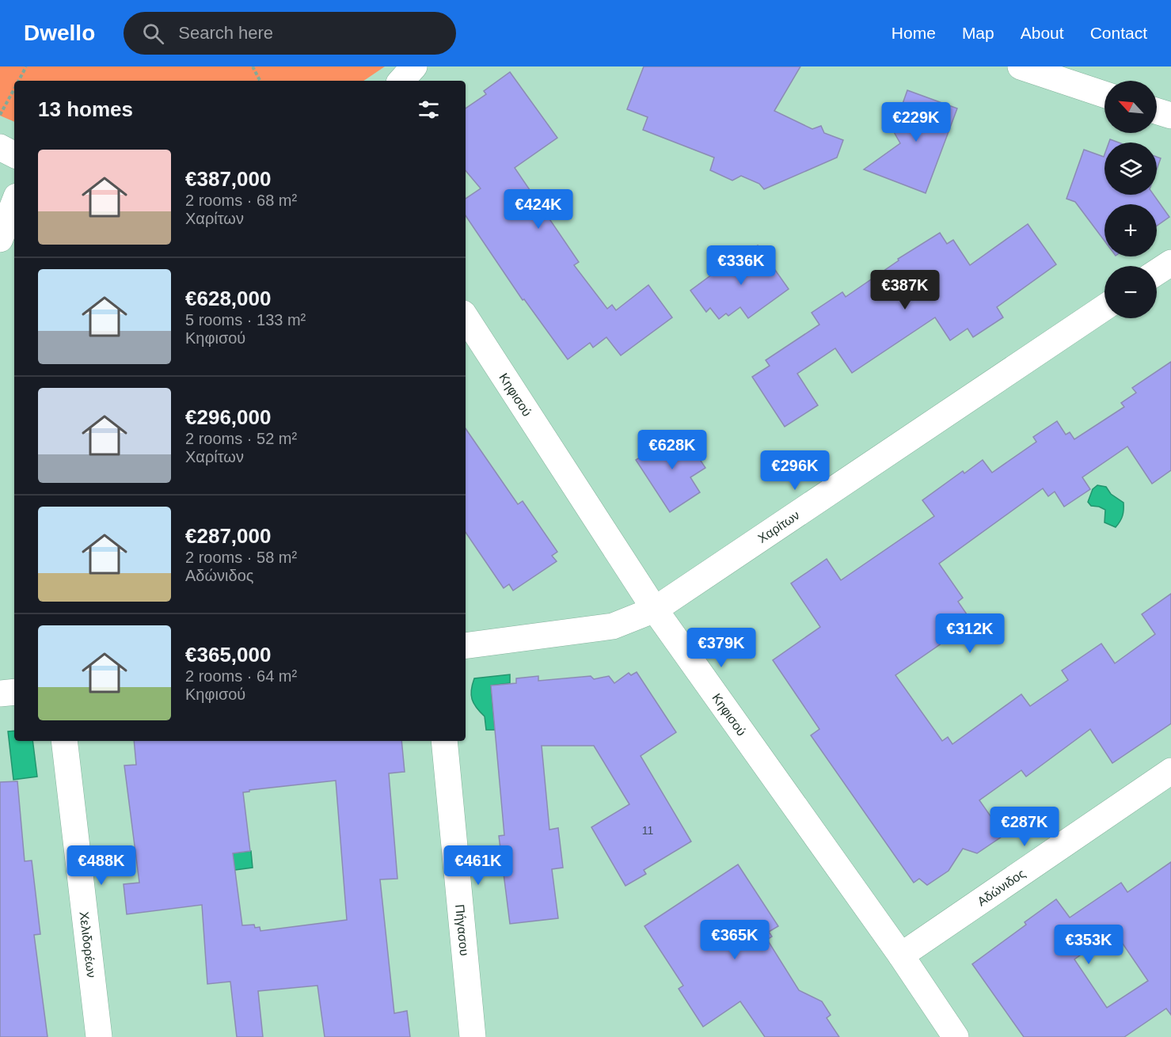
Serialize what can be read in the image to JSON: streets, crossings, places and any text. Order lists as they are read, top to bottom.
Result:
{
  "streets": {
    "street": [
      "Κηφισού",
      "Χαρίτων",
      "Αδώνιδος",
      "Πήγασου",
      "Χελιδορέων"
    ]
  },
  "crossings": [
    ["Κηφισού", "Χαρίτων"],
    ["Κηφισού", "Αδώνιδος"]
  ],
  "house_numbers": ["11"],
  "north": "top left",
  "page": {
    "header": "Dwello",
    "search": "Search here",
    "nav": [
      "Home",
      "Map",
      "About",
      "Contact"
    ],
    "map_buttons": ["+", "−"],
    "heading": "13 homes",
    "price": [
      "€229K",
      "€424K",
      "€336K",
      "€387K",
      "€628K",
      "€296K",
      "€312K",
      "€379K",
      "€287K",
      "€488K",
      "€461K",
      "€365K",
      "€353K"
    ],
    "list": [
      {
        "name": "€387,000",
        "note": "2 rooms · 68 m² · Χαρίτων"
      },
      {
        "name": "€628,000",
        "note": "5 rooms · 133 m² · Κηφισού"
      },
      {
        "name": "€296,000",
        "note": "2 rooms · 52 m² · Χαρίτων"
      },
      {
        "name": "€287,000",
        "note": "2 rooms · 58 m² · Αδώνιδος"
      },
      {
        "name": "€365,000",
        "note": "2 rooms · 64 m² · Κηφισού"
      }
    ]
  }
}
